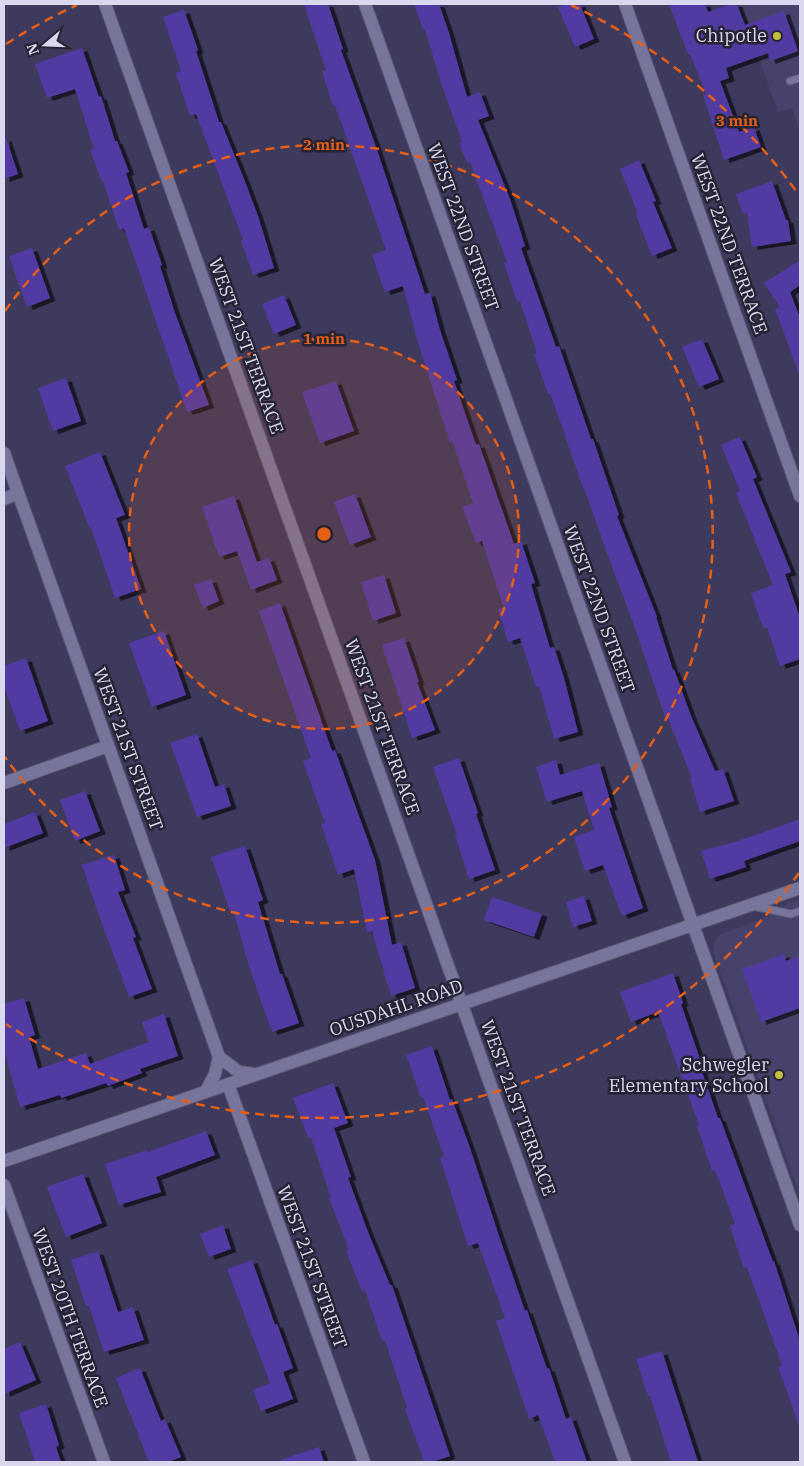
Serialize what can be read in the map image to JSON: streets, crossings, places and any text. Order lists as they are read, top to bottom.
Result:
{
  "streets": {
    "street": [
      "WEST 22ND STREET",
      "WEST 22ND TERRACE",
      "WEST 21ST TERRACE",
      "WEST 21ST STREET",
      "OUSDAHL ROAD",
      "WEST 20TH TERRACE"
    ]
  },
  "crossings": [
    ["WEST 22ND STREET", "OUSDAHL ROAD"],
    ["WEST 21ST TERRACE", "OUSDAHL ROAD"],
    ["WEST 21ST STREET", "OUSDAHL ROAD"]
  ],
  "places": ["Chipotle", "Schwegler Elementary School"],
  "north": "left",
  "rings": ["3 min", "2 min", "1 min"]
}
